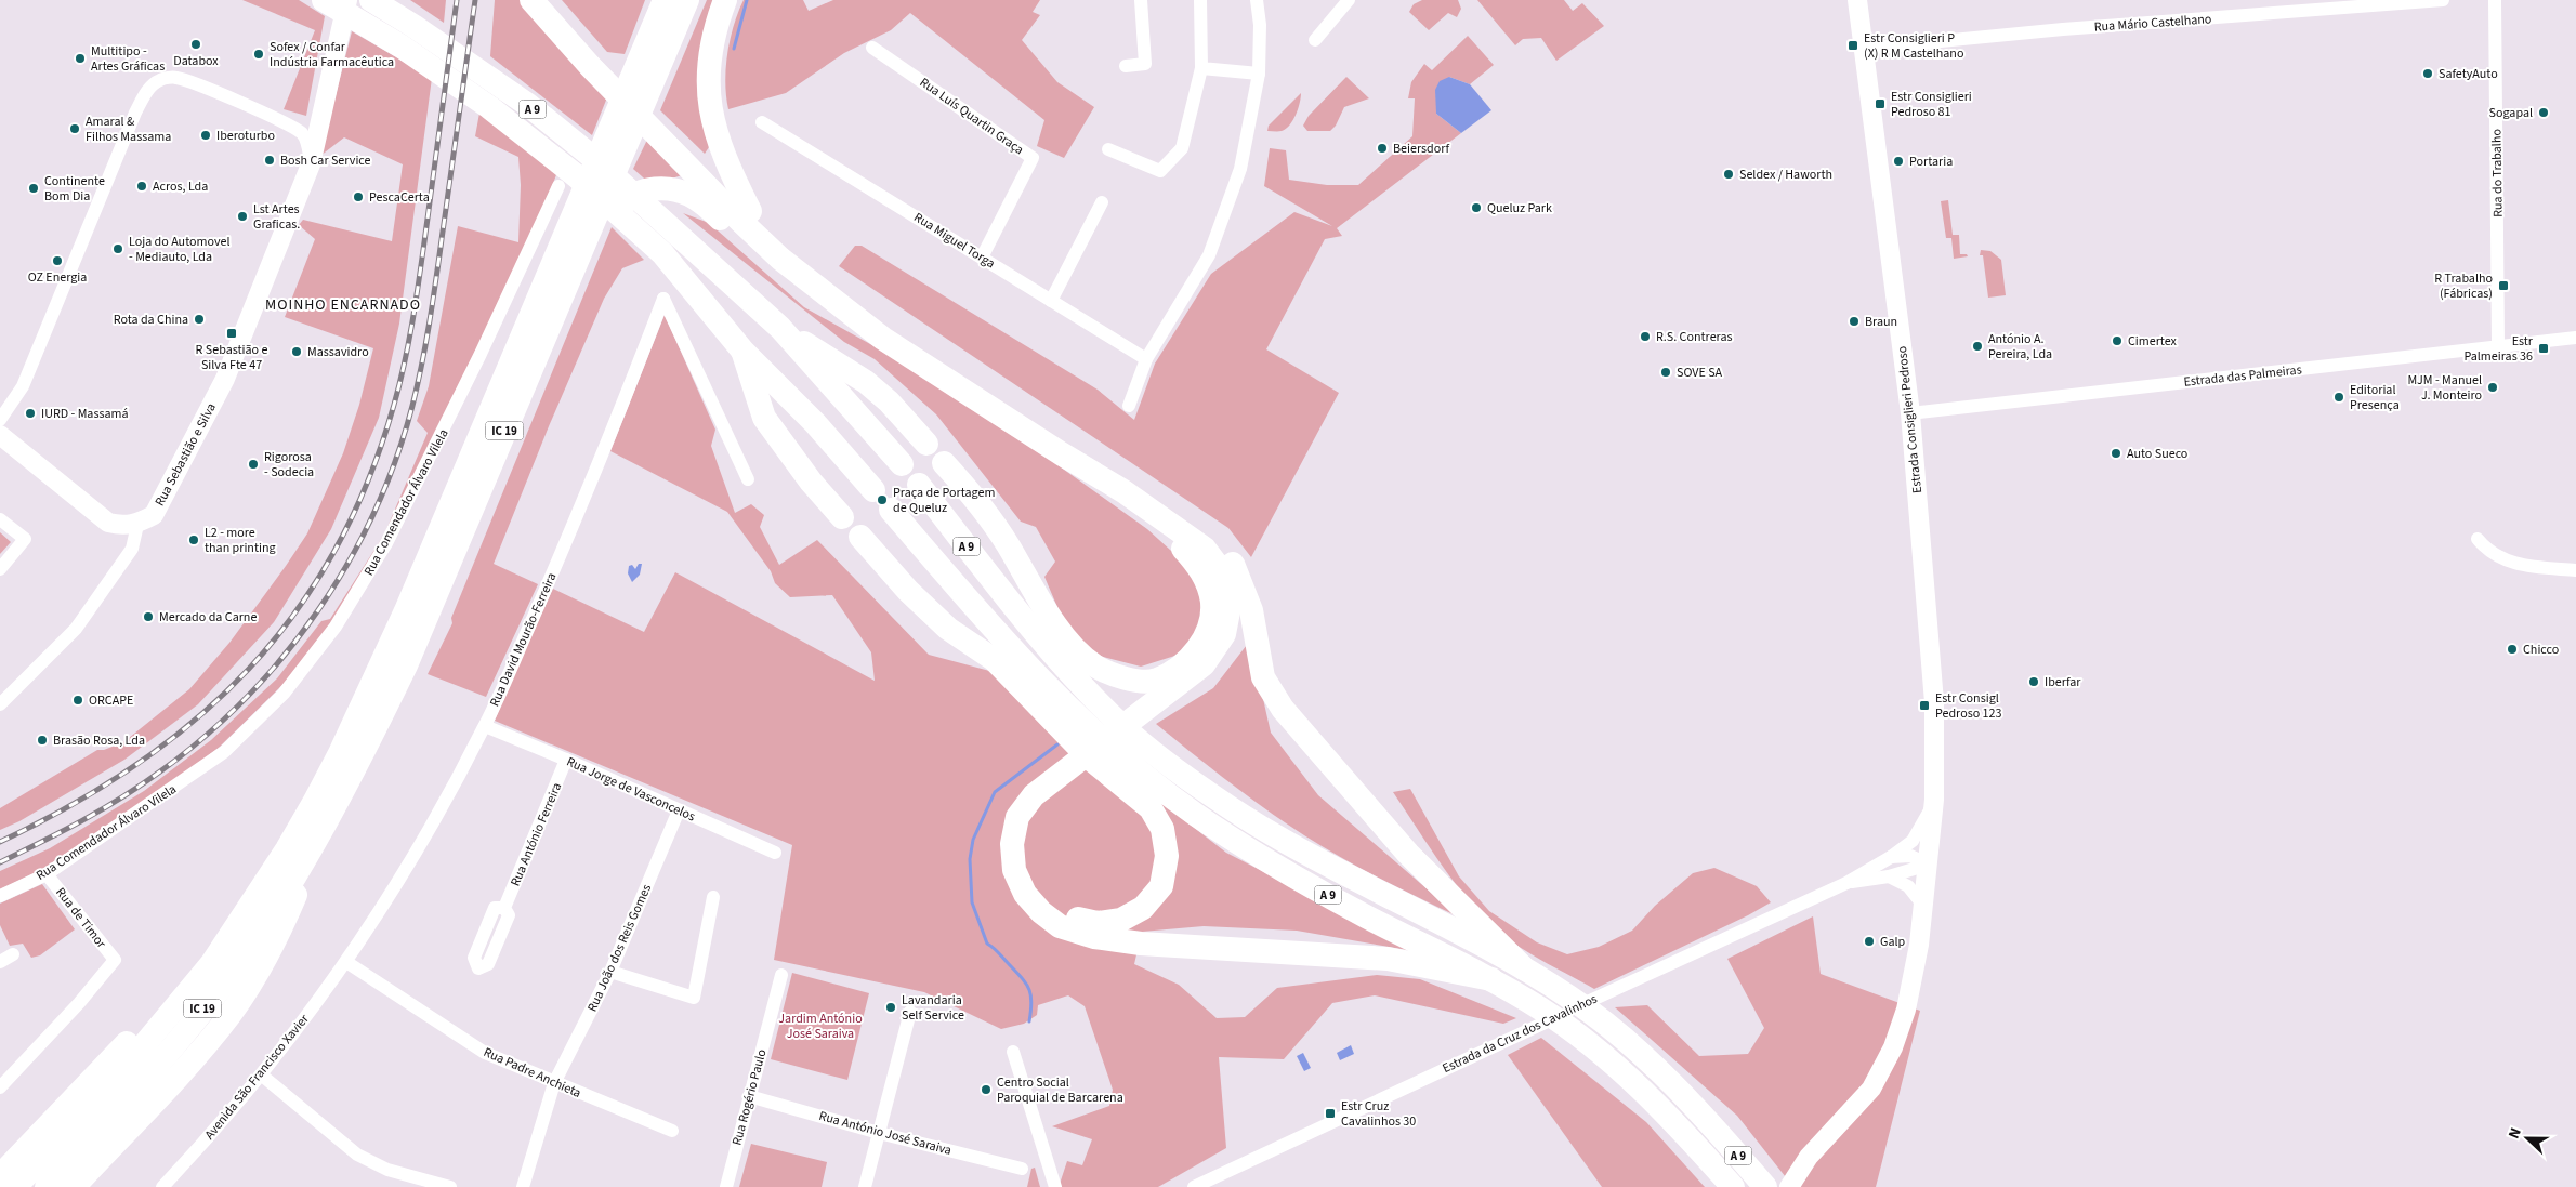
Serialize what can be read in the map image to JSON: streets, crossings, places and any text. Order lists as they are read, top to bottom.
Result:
{
  "streets": {
    "highway": ["A 9", "IC 19"],
    "main road": ["Estrada Consiglieri Pedroso", "Rua Sebastião e Silva"],
    "street": [
      "Rua Mário Castelhano",
      "Rua Luís Quartin Graça",
      "Rua do Trabalho",
      "Rua Miguel Torga",
      "Estrada das Palmeiras",
      "Rua Comendador Álvaro Vilela",
      "Rua David Mourão-Ferreira",
      "Rua Jorge de Vasconcelos",
      "Rua António Ferreira",
      "Rua de Timor",
      "Rua João dos Reis Gomes",
      "Estrada da Cruz dos Cavalinhos",
      "Rua Padre Anchieta",
      "Avenida São Francisco Xavier",
      "Rua Rogério Paulo",
      "Rua António José Saraiva"
    ]
  },
  "crossings": [
    ["Rua Mário Castelhano", "Estrada Consiglieri Pedroso"],
    ["Rua Luís Quartin Graça", "Rua Miguel Torga"],
    ["Rua do Trabalho", "Estrada das Palmeiras"],
    ["Estrada das Palmeiras", "Estrada Consiglieri Pedroso"],
    ["Estrada Consiglieri Pedroso", "Estrada da Cruz dos Cavalinhos"],
    ["Rua Comendador Álvaro Vilela", "Rua de Timor"],
    ["Rua David Mourão-Ferreira", "Rua Jorge de Vasconcelos"],
    ["Rua David Mourão-Ferreira", "Rua Padre Anchieta"],
    ["Rua David Mourão-Ferreira", "Avenida São Francisco Xavier"],
    ["Rua Jorge de Vasconcelos", "Rua António Ferreira"],
    ["Rua Jorge de Vasconcelos", "Rua João dos Reis Gomes"],
    ["Rua João dos Reis Gomes", "Rua Padre Anchieta"],
    ["Rua Padre Anchieta", "Avenida São Francisco Xavier"],
    ["Rua Rogério Paulo", "Rua António José Saraiva"]
  ],
  "districts": ["MOINHO ENCARNADO"],
  "parks": ["Jardim António José Saraiva"],
  "places": {
    "other": [
      "Databox",
      "Sofex / Confar Indústria Farmacêutica",
      "Multitipo - Artes Gráficas",
      "SafetyAuto",
      "Sogapal",
      "Amaral & Filhos Massama",
      "Iberoturbo",
      "Beiersdorf",
      "Bosh Car Service",
      "Portaria",
      "Seldex / Haworth",
      "Acros, Lda",
      "Continente Bom Dia",
      "PescaCerta",
      "Queluz Park",
      "Lst Artes Graficas.",
      "Loja do Automovel - Mediauto, Lda",
      "OZ Energia",
      "Rota da China",
      "Braun",
      "R.S. Contreras",
      "Cimertex",
      "António A. Pereira, Lda",
      "Massavidro",
      "SOVE SA",
      "MJM - Manuel J. Monteiro",
      "Editorial Presença",
      "IURD - Massamá",
      "Auto Sueco",
      "Rigorosa - Sodecia",
      "Praça de Portagem de Queluz",
      "L2 - more than printing",
      "Mercado da Carne",
      "Chicco",
      "Iberfar",
      "ORCAPE",
      "Brasão Rosa, Lda",
      "Galp",
      "Lavandaria Self Service",
      "Centro Social Paroquial de Barcarena"
    ],
    "transit": [
      "Estr Consiglieri P (X) R M Castelhano",
      "Estr Consiglieri Pedroso 81",
      "R Trabalho (Fábricas)",
      "R Sebastião e Silva Fte 47",
      "Estr Palmeiras 36",
      "Estr Consigl Pedroso 123",
      "Estr Cruz Cavalinhos 30"
    ]
  },
  "north": "left"
}
